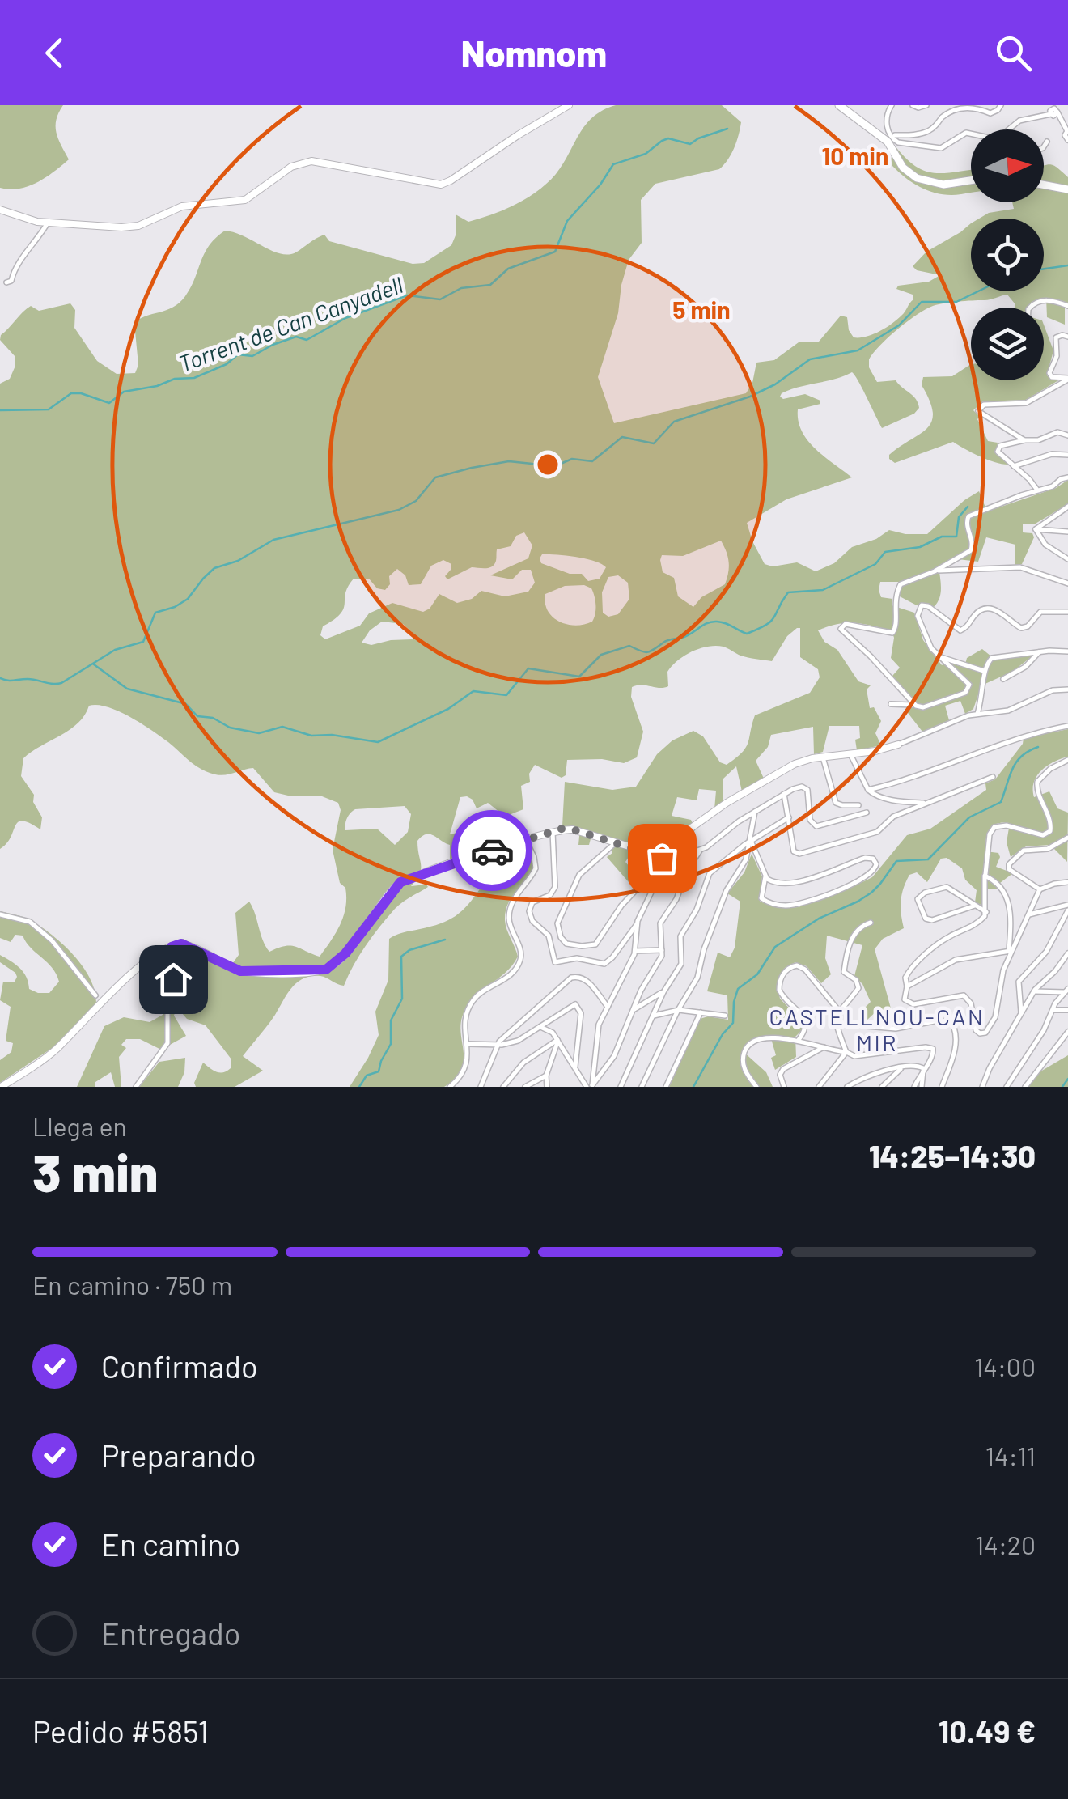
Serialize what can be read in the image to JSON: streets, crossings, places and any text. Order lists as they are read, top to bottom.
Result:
{
  "districts": ["CASTELLNOU-CAN MIR"],
  "water": ["Torrent de Can Canyadell"],
  "north": "right",
  "page": {
    "header": "Nomnom",
    "heading": ["3 min", "Llega en", "14:25–14:30"],
    "panel": ["Pedido #5851", "10.49 €"],
    "bar": "En camino · 750 m",
    "list": [
      ["Confirmado", "14:00"],
      ["Preparando", "14:11"],
      ["En camino", "14:20"],
      "Entregado"
    ]
  },
  "rings": ["10 min", "5 min"]
}
